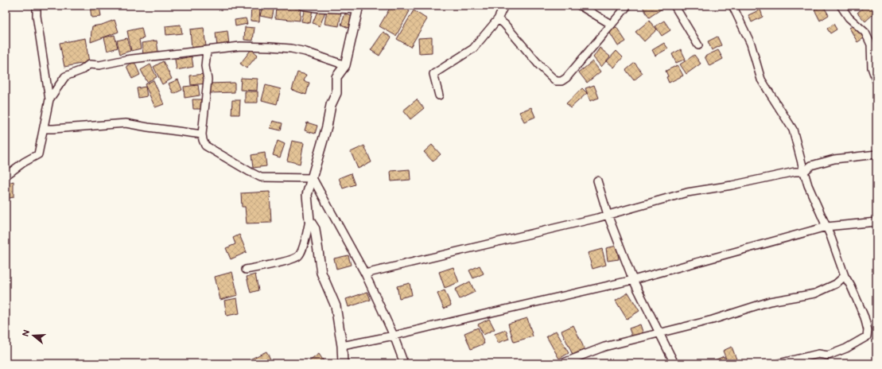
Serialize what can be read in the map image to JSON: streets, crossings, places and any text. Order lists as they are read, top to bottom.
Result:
{
  "north": "left"
}
